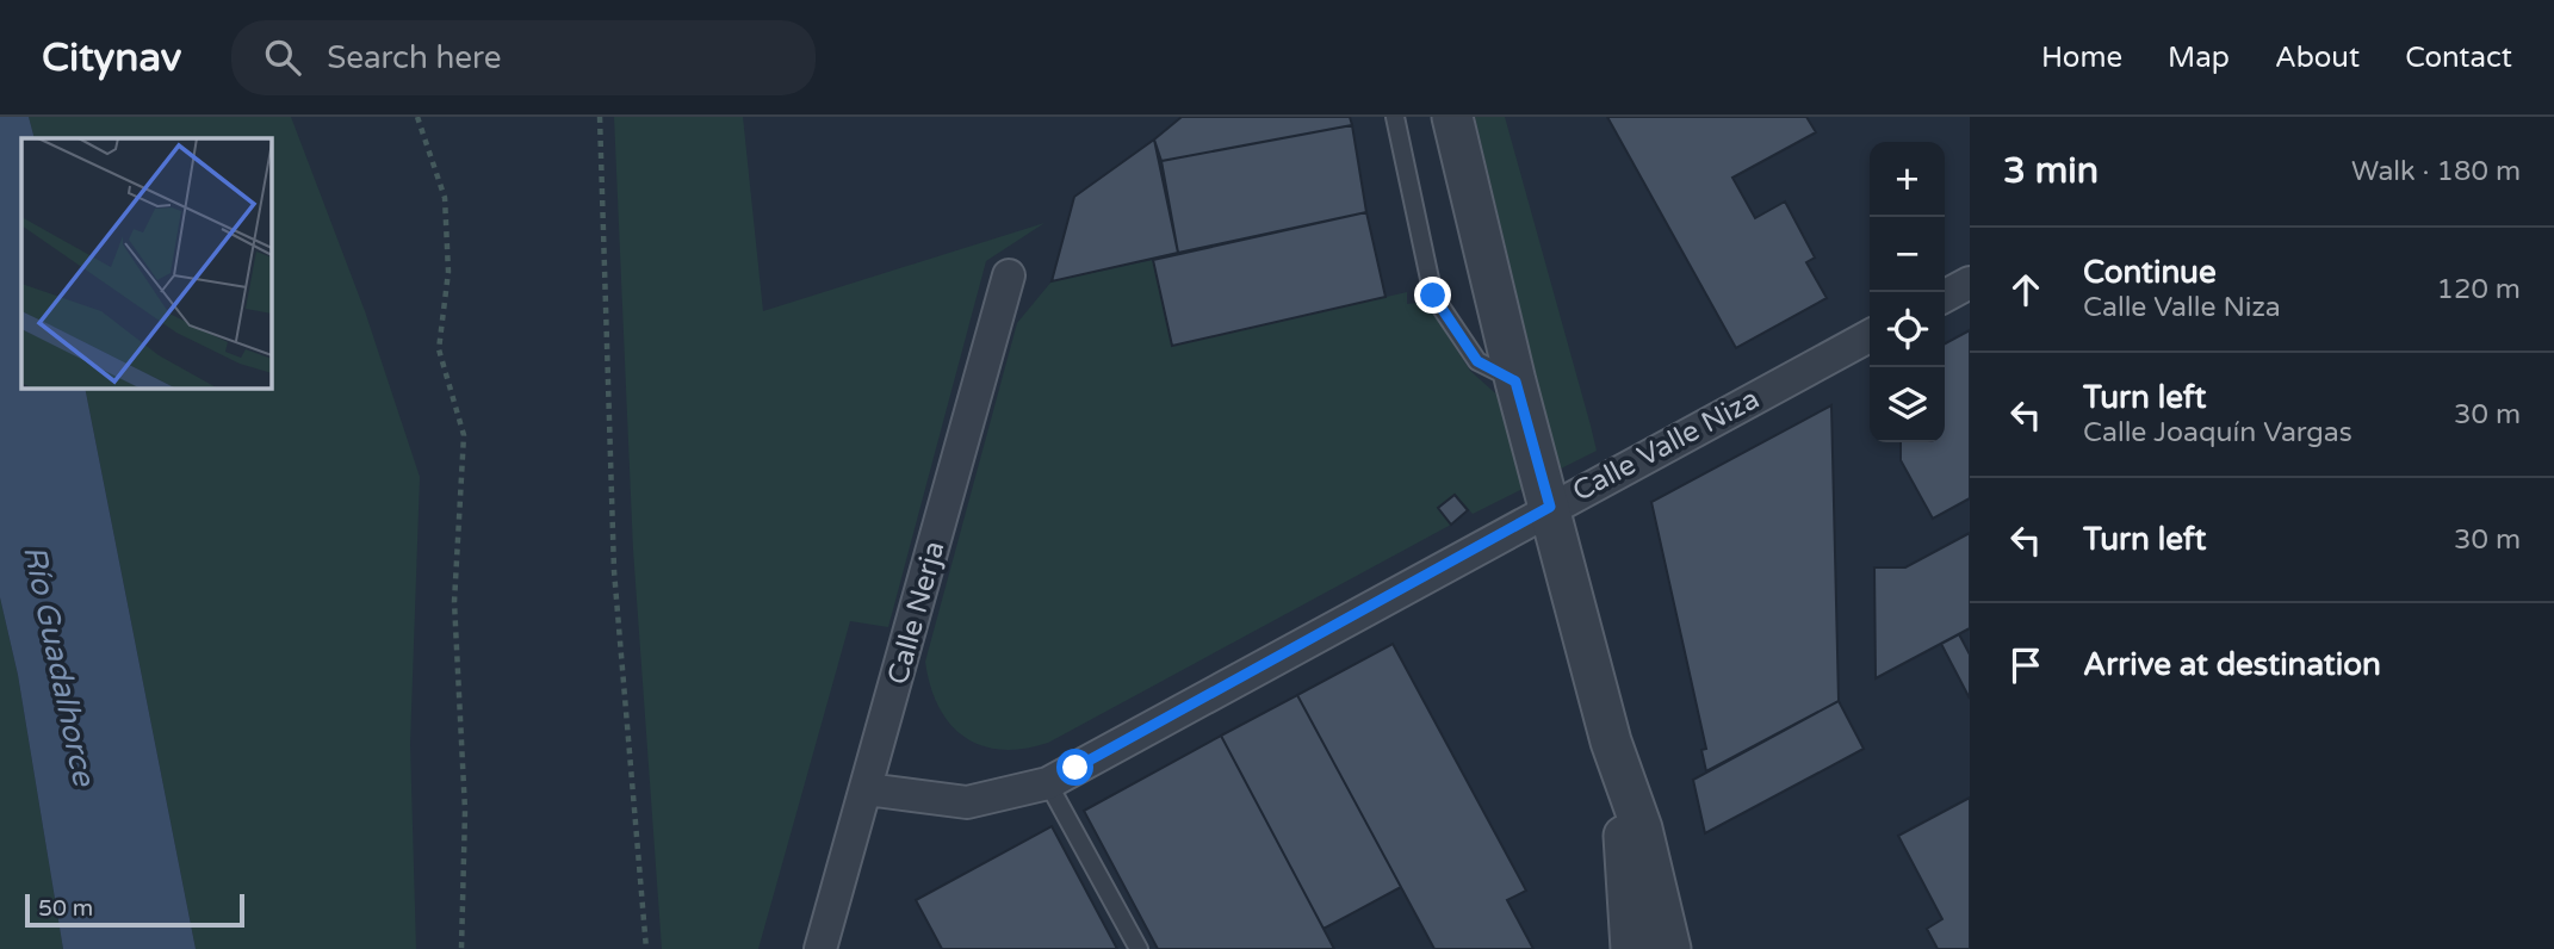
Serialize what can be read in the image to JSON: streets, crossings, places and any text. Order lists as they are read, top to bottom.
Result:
{
  "streets": {
    "street": ["Calle Valle Niza", "Calle Nerja"]
  },
  "crossings": [
    ["Calle Valle Niza", "Calle Nerja"]
  ],
  "water": ["Río Guadalhorce"],
  "scale_bar": "50 m",
  "page": {
    "header": "Citynav",
    "search": "Search here",
    "nav": [
      "Home",
      "Map",
      "About",
      "Contact"
    ],
    "heading": ["3 min", "Walk · 180 m"],
    "map_buttons": ["+", "−"],
    "list": [
      ["Continue", "Calle Valle Niza", "120 m"],
      ["Turn left", "Calle Joaquín Vargas", "30 m"],
      ["Turn left", "30 m"],
      "Arrive at destination"
    ],
    "scale": "50 m"
  }
}
